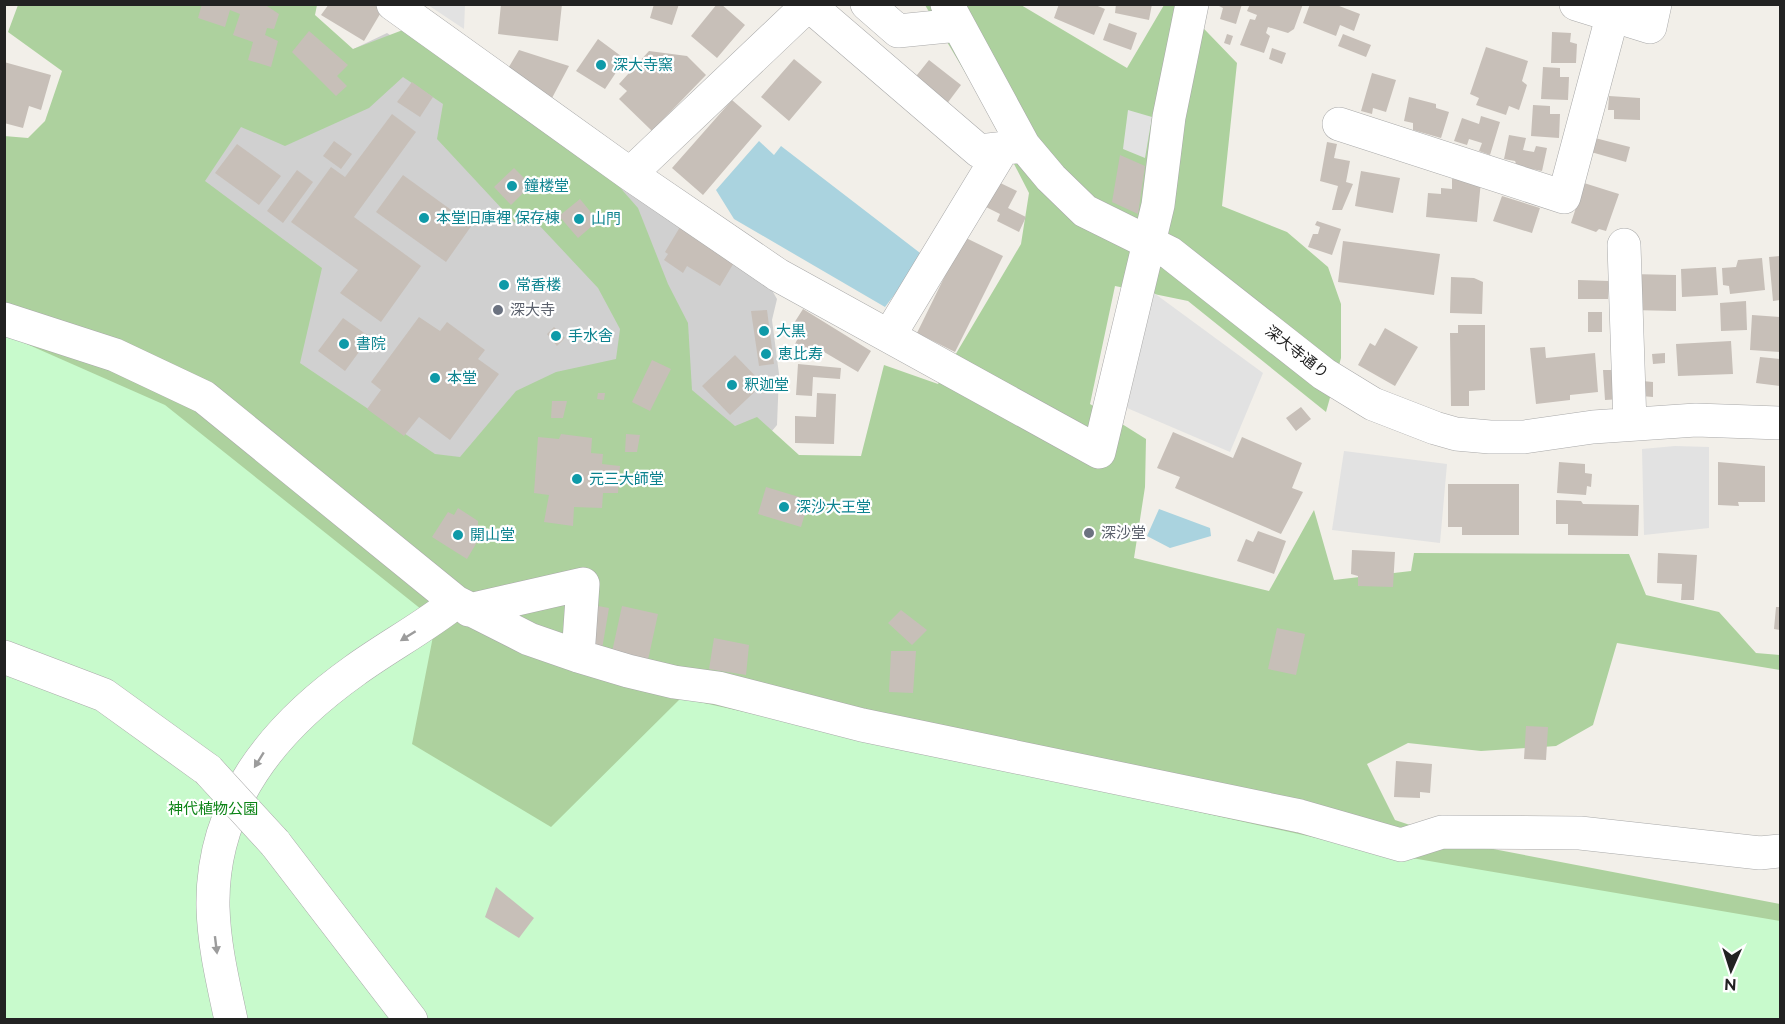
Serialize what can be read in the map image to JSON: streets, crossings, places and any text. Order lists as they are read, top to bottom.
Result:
{
  "streets": {
    "street": ["深大寺通り"]
  },
  "parks": ["神代植物公園"],
  "places": [
    "深大寺窯",
    "鐘楼堂",
    "本堂旧庫裡 保存棟",
    "山門",
    "常香楼",
    "深大寺",
    "大黒",
    "手水舎",
    "書院",
    "恵比寿",
    "本堂",
    "釈迦堂",
    "元三大師堂",
    "深沙大王堂",
    "深沙堂",
    "開山堂"
  ],
  "north": "bottom"
}
